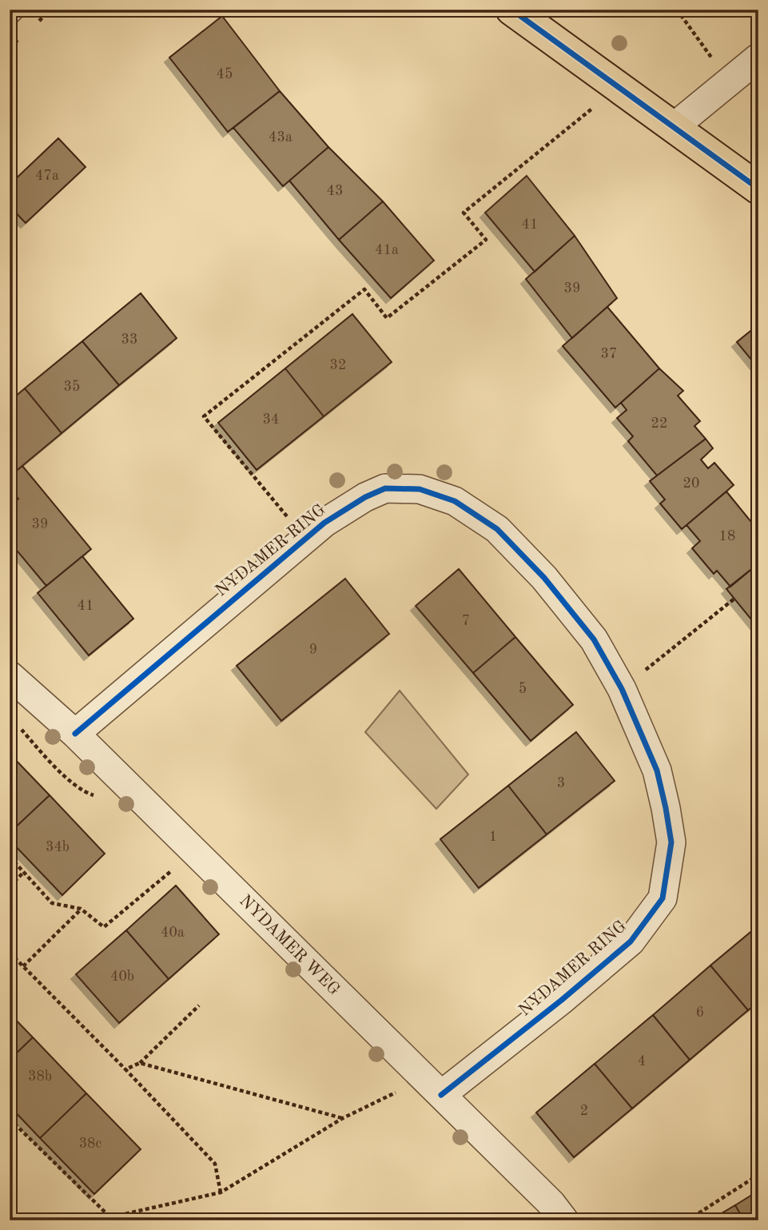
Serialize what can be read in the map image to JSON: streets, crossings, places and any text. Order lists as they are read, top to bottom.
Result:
{
  "streets": {
    "street": ["NYDAMER RING", "NYDAMER WEG"]
  },
  "crossings": [
    ["NYDAMER RING", "NYDAMER WEG"]
  ],
  "house_numbers": [
    "45",
    "43a",
    "47a",
    "43",
    "41",
    "41a",
    "39",
    "33",
    "37",
    "32",
    "35",
    "34",
    "22",
    "20",
    "39",
    "18",
    "41",
    "7",
    "9",
    "5",
    "3",
    "1",
    "34b",
    "40a",
    "40b",
    "6",
    "4",
    "38b",
    "2",
    "38c"
  ]
}
